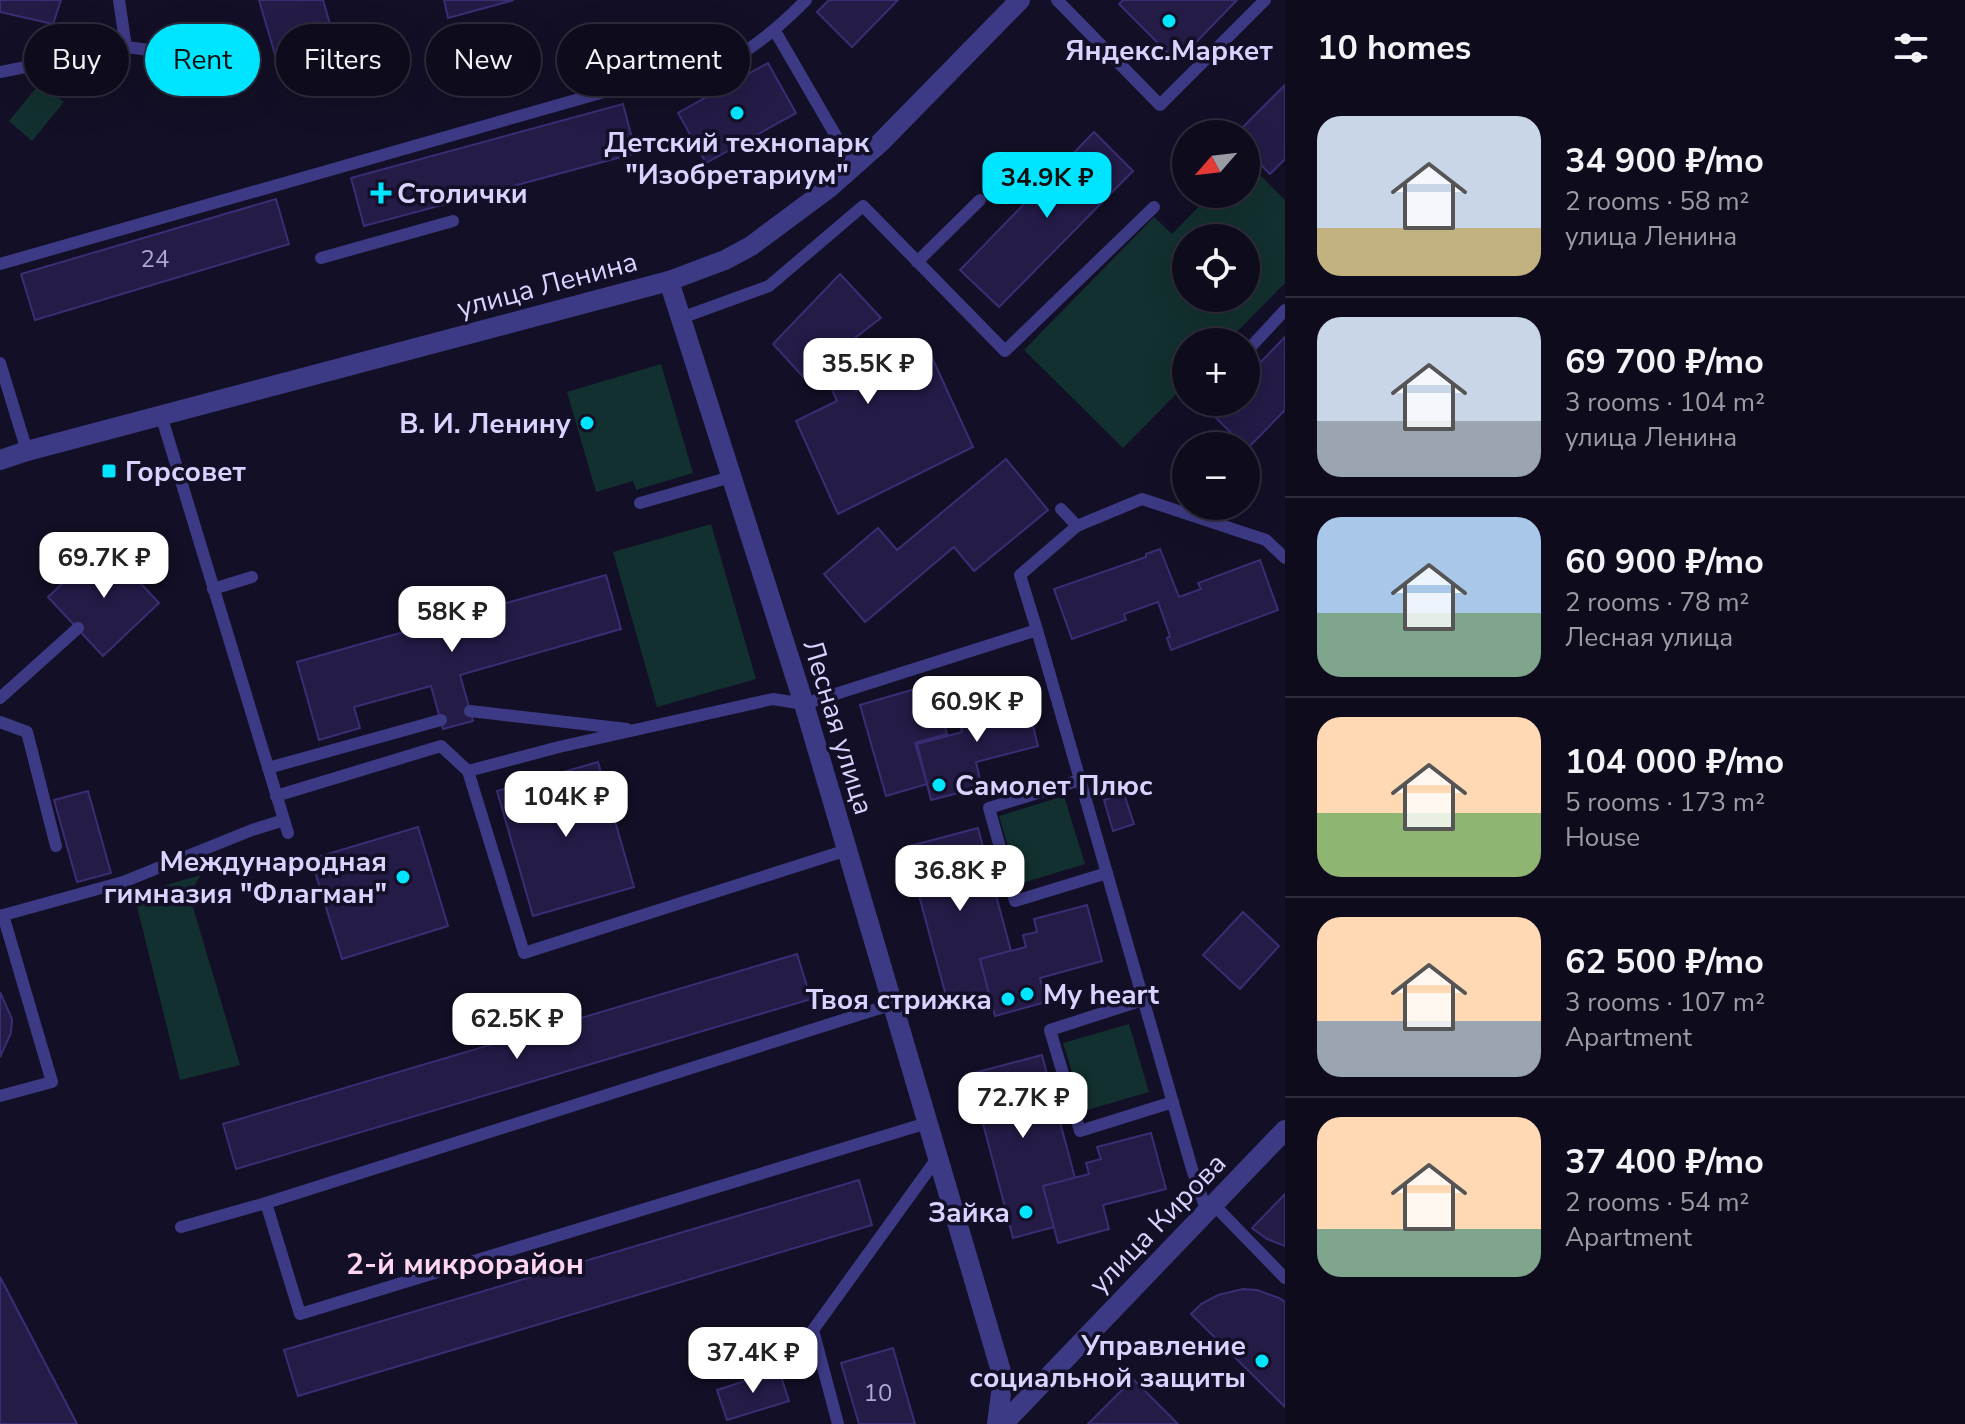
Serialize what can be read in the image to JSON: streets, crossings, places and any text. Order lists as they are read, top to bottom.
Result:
{
  "streets": {
    "street": ["улица Ленина", "Лесная улица", "улица Кирова"]
  },
  "crossings": [
    ["улица Ленина", "Лесная улица"],
    ["Лесная улица", "улица Кирова"]
  ],
  "districts": ["2-й микрорайон"],
  "places": {
    "other": [
      "Яндекс.Маркет",
      "Детский технопарк \"Изобретариум\"",
      "В. И. Ленину",
      "Самолет Плюс",
      "Международная гимназия \"Флагман\"",
      "My heart",
      "Твоя стрижка",
      "Зайка",
      "Управление социальной защиты"
    ],
    "health": ["Столички"],
    "transit": ["Горсовет"]
  },
  "house_numbers": ["24", "10"],
  "north": "bottom left",
  "page": {
    "heading": "10 homes",
    "chip": [
      "Buy",
      "Rent",
      "Filters",
      "New",
      "Apartment"
    ],
    "list": [
      {
        "name": "34 900 ₽/mo",
        "note": "2 rooms · 58 m² · улица Ленина"
      },
      {
        "name": "69 700 ₽/mo",
        "note": "3 rooms · 104 m² · улица Ленина"
      },
      {
        "name": "60 900 ₽/mo",
        "note": "2 rooms · 78 m² · Лесная улица"
      },
      {
        "name": "104 000 ₽/mo",
        "note": "5 rooms · 173 m² · House"
      },
      {
        "name": "62 500 ₽/mo",
        "note": "3 rooms · 107 m² · Apartment"
      },
      {
        "name": "37 400 ₽/mo",
        "note": "2 rooms · 54 m² · Apartment"
      }
    ],
    "map_buttons": ["+", "−"],
    "price": [
      "34.9K ₽",
      "35.5K ₽",
      "69.7K ₽",
      "58K ₽",
      "60.9K ₽",
      "104K ₽",
      "36.8K ₽",
      "62.5K ₽",
      "72.7K ₽",
      "37.4K ₽"
    ]
  }
}
